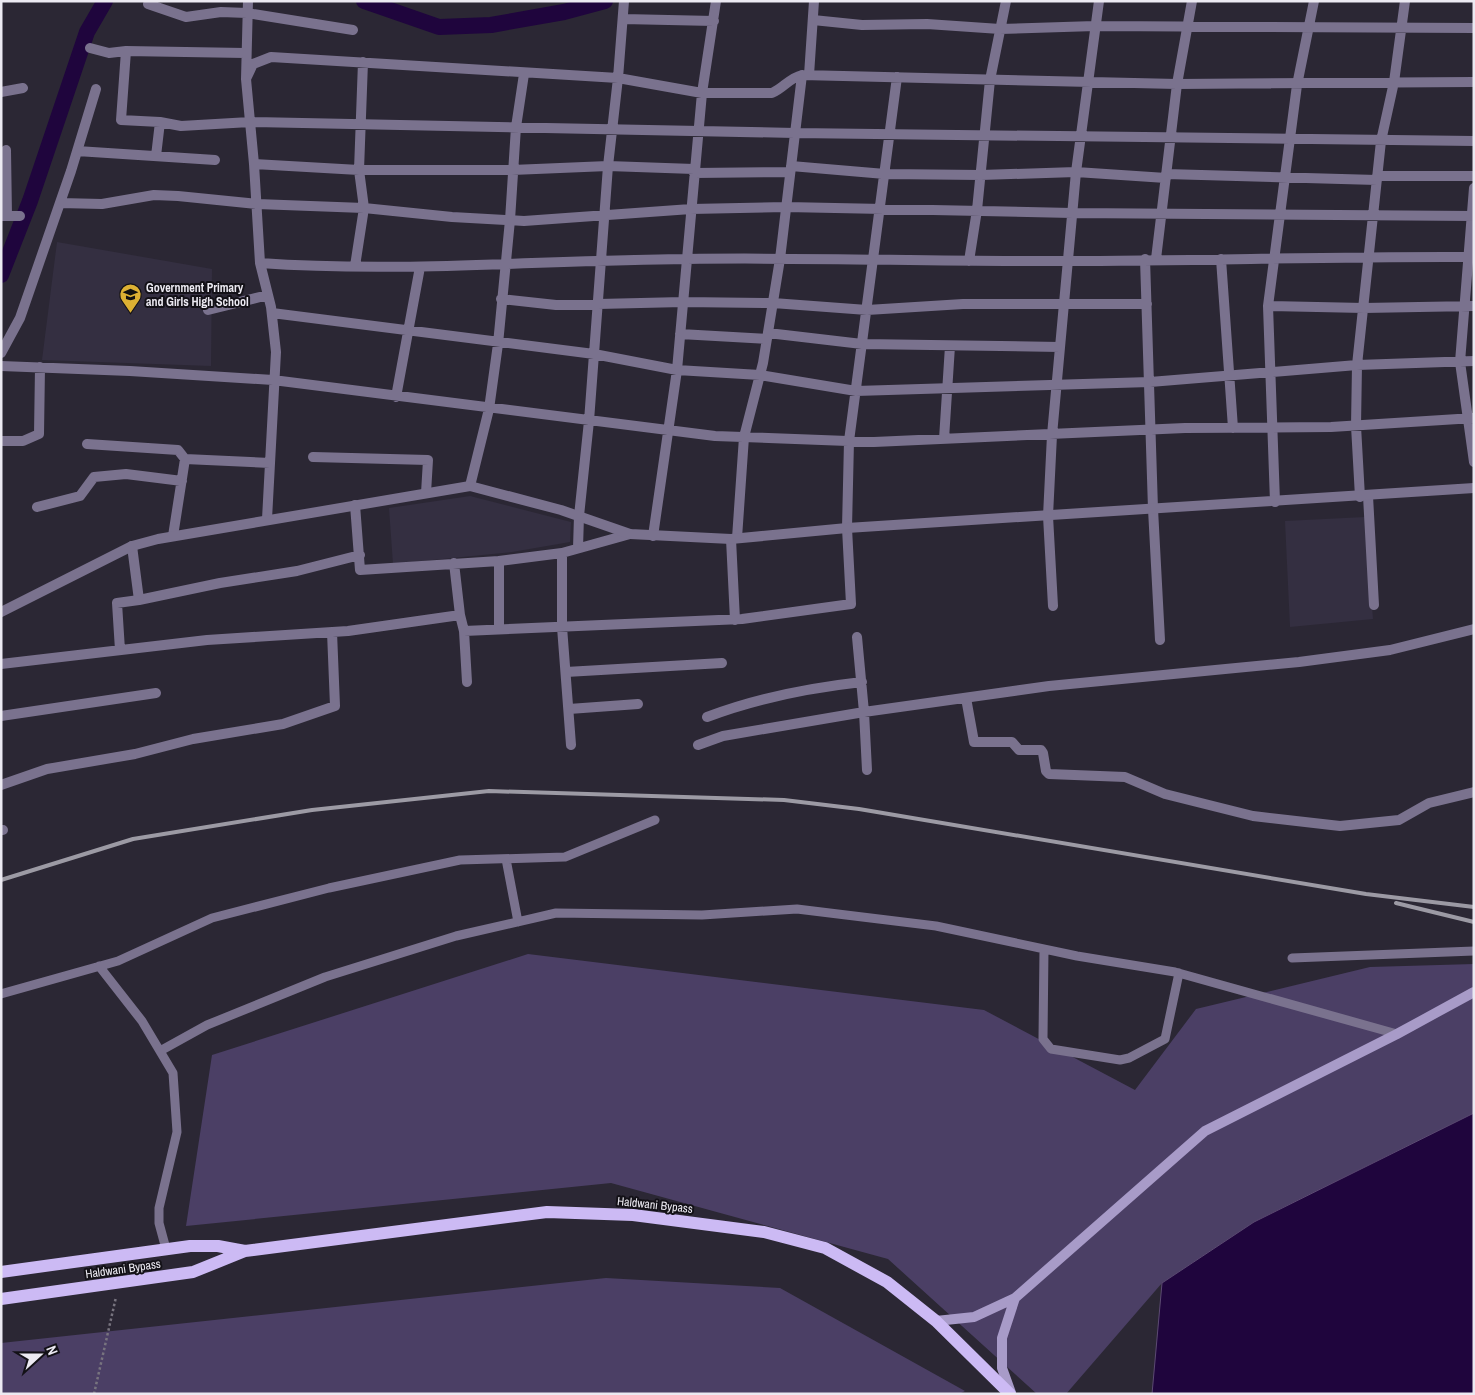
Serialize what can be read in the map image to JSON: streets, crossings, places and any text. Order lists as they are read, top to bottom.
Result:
{
  "streets": {
    "main road": ["Haldwani Bypass"]
  },
  "places": {
    "school or university": ["Government Primary and Girls High School"]
  },
  "north": "right"
}
